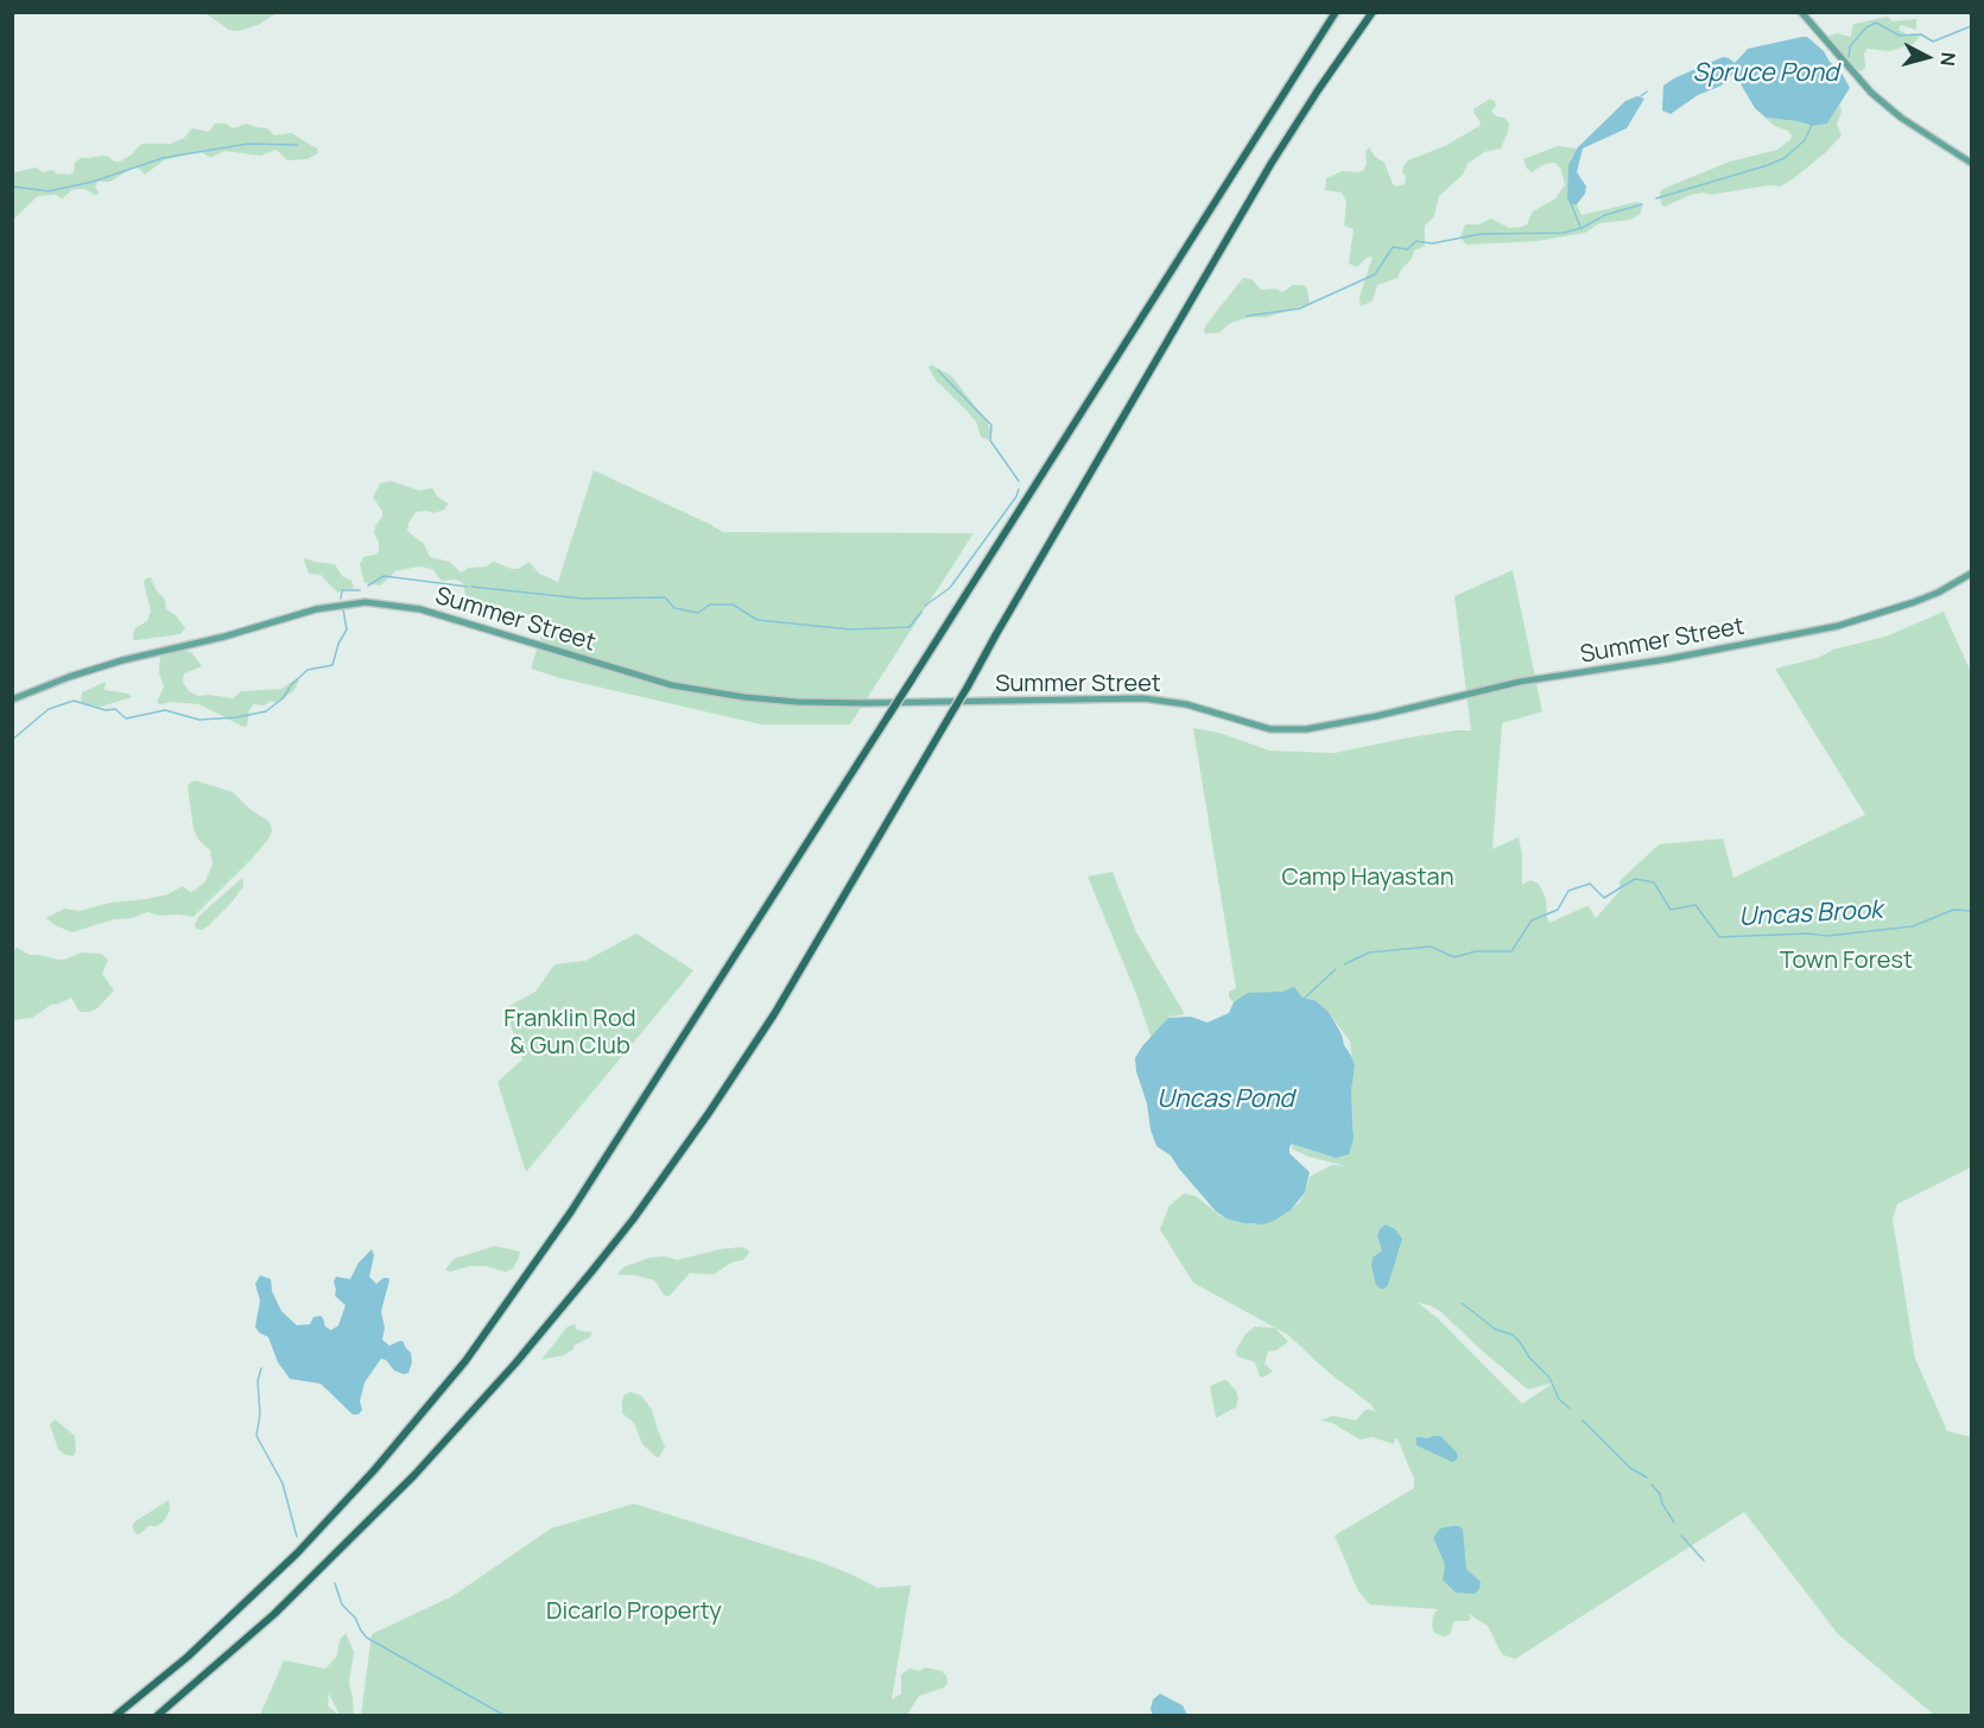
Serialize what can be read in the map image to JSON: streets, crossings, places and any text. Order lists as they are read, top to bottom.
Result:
{
  "streets": {
    "main road": ["Summer Street"]
  },
  "water": ["Spruce Pond", "Uncas Brook", "Uncas Pond"],
  "parks": [
    "Camp Hayastan",
    "Town Forest",
    "Franklin Rod & Gun Club",
    "Dicarlo Property"
  ],
  "north": "right"
}
